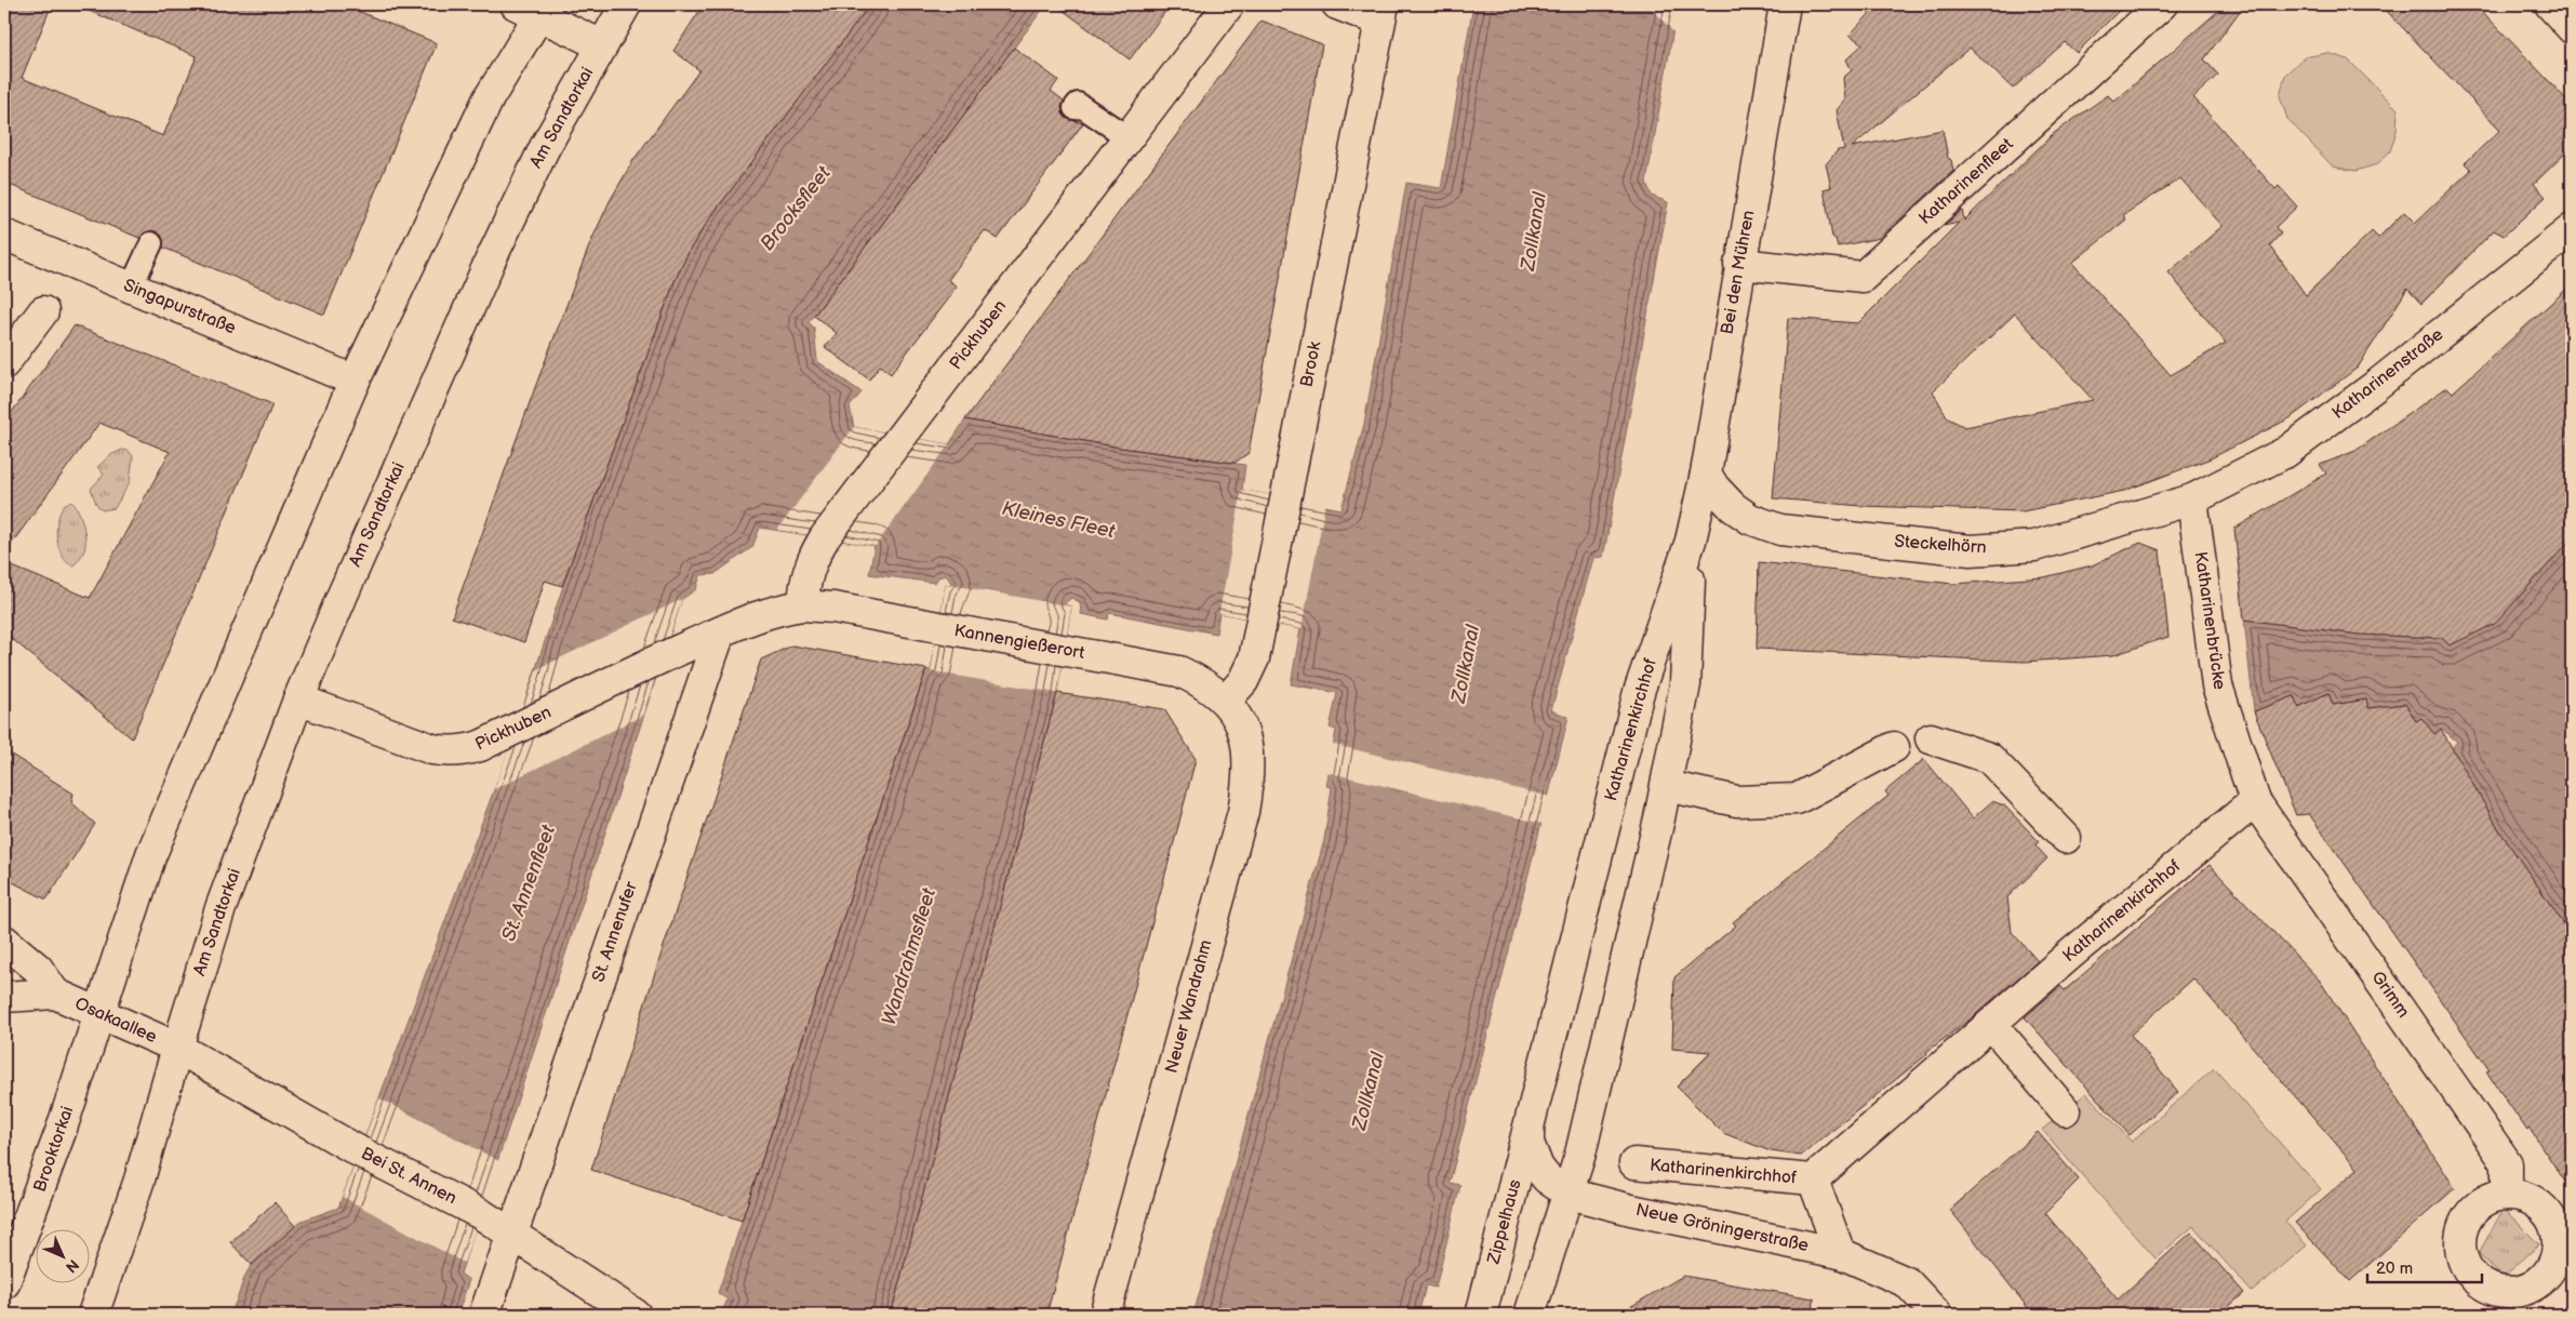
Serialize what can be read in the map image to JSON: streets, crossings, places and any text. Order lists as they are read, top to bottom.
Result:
{
  "streets": {
    "street": [
      "Am Sandtorkai",
      "Katharinenfleet",
      "Bei den Mühren",
      "Singapurstraße",
      "Pickhuben",
      "Brook",
      "Katharinenstraße",
      "Steckelhörn",
      "Katharinenbrücke",
      "Kannengießerort",
      "Katharinenkirchhof",
      "St. Annenufer",
      "Grimm",
      "Neuer Wandrahm",
      "Osakaallee",
      "Brooktorkai",
      "Bei St. Annen",
      "Zippelhaus",
      "Neue Gröningerstraße"
    ]
  },
  "crossings": [
    ["Am Sandtorkai", "Pickhuben"],
    ["Am Sandtorkai", "Osakaallee"],
    ["Am Sandtorkai", "Bei St. Annen"],
    ["Katharinenfleet", "Bei den Mühren"],
    ["Bei den Mühren", "Steckelhörn"],
    ["Bei den Mühren", "Katharinenkirchhof"],
    ["Pickhuben", "Kannengießerort"],
    ["Pickhuben", "St. Annenufer"],
    ["Brook", "Kannengießerort"],
    ["Brook", "Neuer Wandrahm"],
    ["Katharinenstraße", "Steckelhörn"],
    ["Katharinenstraße", "Katharinenbrücke"],
    ["Steckelhörn", "Katharinenbrücke"],
    ["Katharinenbrücke", "Katharinenkirchhof"],
    ["Katharinenbrücke", "Grimm"],
    ["Kannengießerort", "Neuer Wandrahm"],
    ["Katharinenkirchhof", "Grimm"],
    ["Katharinenkirchhof", "Zippelhaus"],
    ["Katharinenkirchhof", "Neue Gröningerstraße"],
    ["St. Annenufer", "Bei St. Annen"],
    ["Osakaallee", "Brooktorkai"],
    ["Osakaallee", "Bei St. Annen"],
    ["Zippelhaus", "Neue Gröningerstraße"]
  ],
  "water": [
    "Brooksfleet",
    "Zollkanal",
    "Kleines Fleet",
    "St. Annenfleet",
    "Wandrahmsfleet"
  ],
  "scale_bar": "20 m",
  "north": "bottom right"
}
